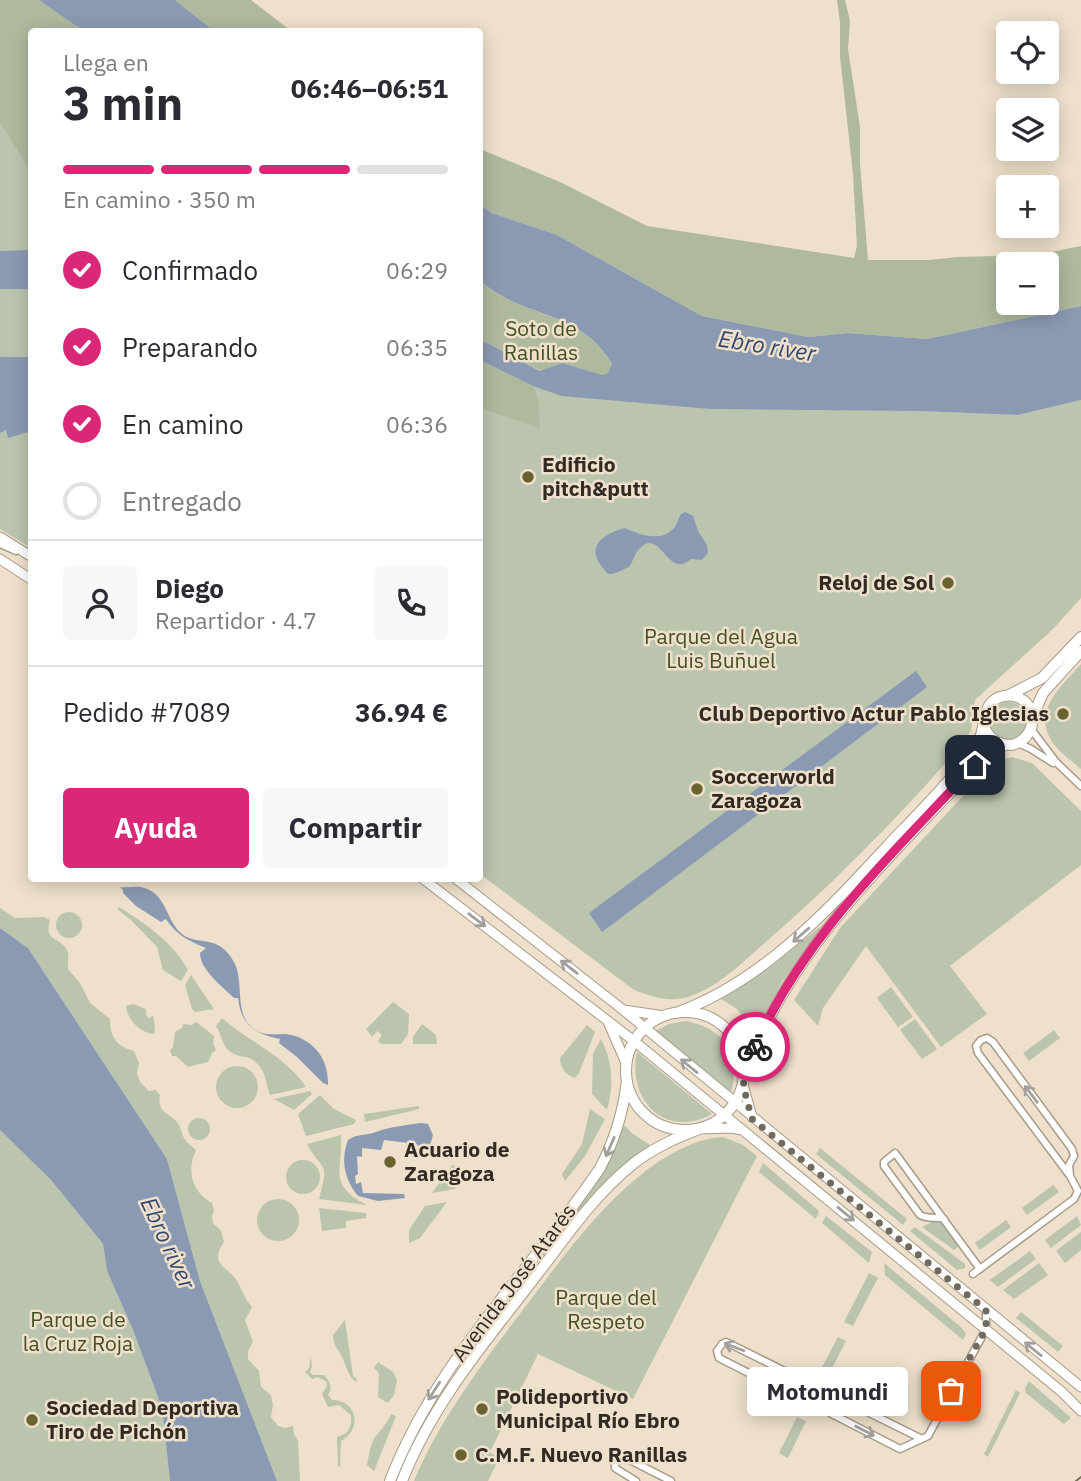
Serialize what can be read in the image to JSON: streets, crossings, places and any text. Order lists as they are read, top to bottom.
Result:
{
  "streets": {
    "main road": ["Avenida José Atarés"]
  },
  "water": ["Ebro river"],
  "parks": [
    "Soto de Ranillas",
    "Parque del Agua Luis Buñuel",
    "Parque del Respeto",
    "Parque de la Cruz Roja"
  ],
  "places": [
    "Edificio pitch&putt",
    "Reloj de Sol",
    "Club Deportivo Actur Pablo Iglesias",
    "Soccerworld Zaragoza",
    "Acuario de Zaragoza",
    "Motomundi",
    "Polideportivo Municipal Río Ebro",
    "Sociedad Deportiva Tiro de Pichón",
    "C.M.F. Nuevo Ranillas"
  ],
  "page": {
    "map_buttons": ["+", "−"],
    "heading": ["3 min", "Llega en", "06:46–06:51"],
    "panel": [
      "Diego",
      "Repartidor · 4.7",
      "Pedido #7089",
      "36.94 €"
    ],
    "bar": "En camino · 350 m",
    "list": [
      ["Confirmado", "06:29"],
      ["Preparando", "06:35"],
      ["En camino", "06:36"],
      "Entregado"
    ],
    "buttons": ["Ayuda", "Compartir"],
    "bubble": "Motomundi"
  }
}
